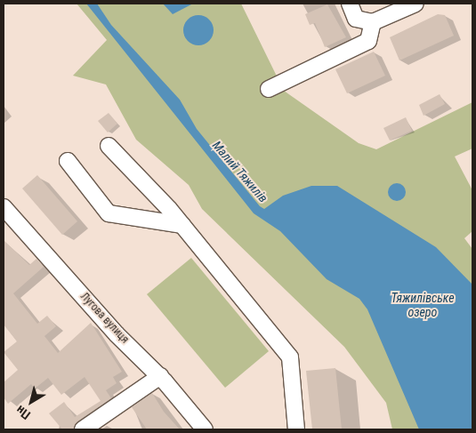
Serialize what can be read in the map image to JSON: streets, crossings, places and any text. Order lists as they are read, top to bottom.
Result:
{
  "streets": {
    "street": ["Лугова вулиця"]
  },
  "water": ["Малий Тяжилів", "Тяжилівське озеро"],
  "north": "bottom left"
}
